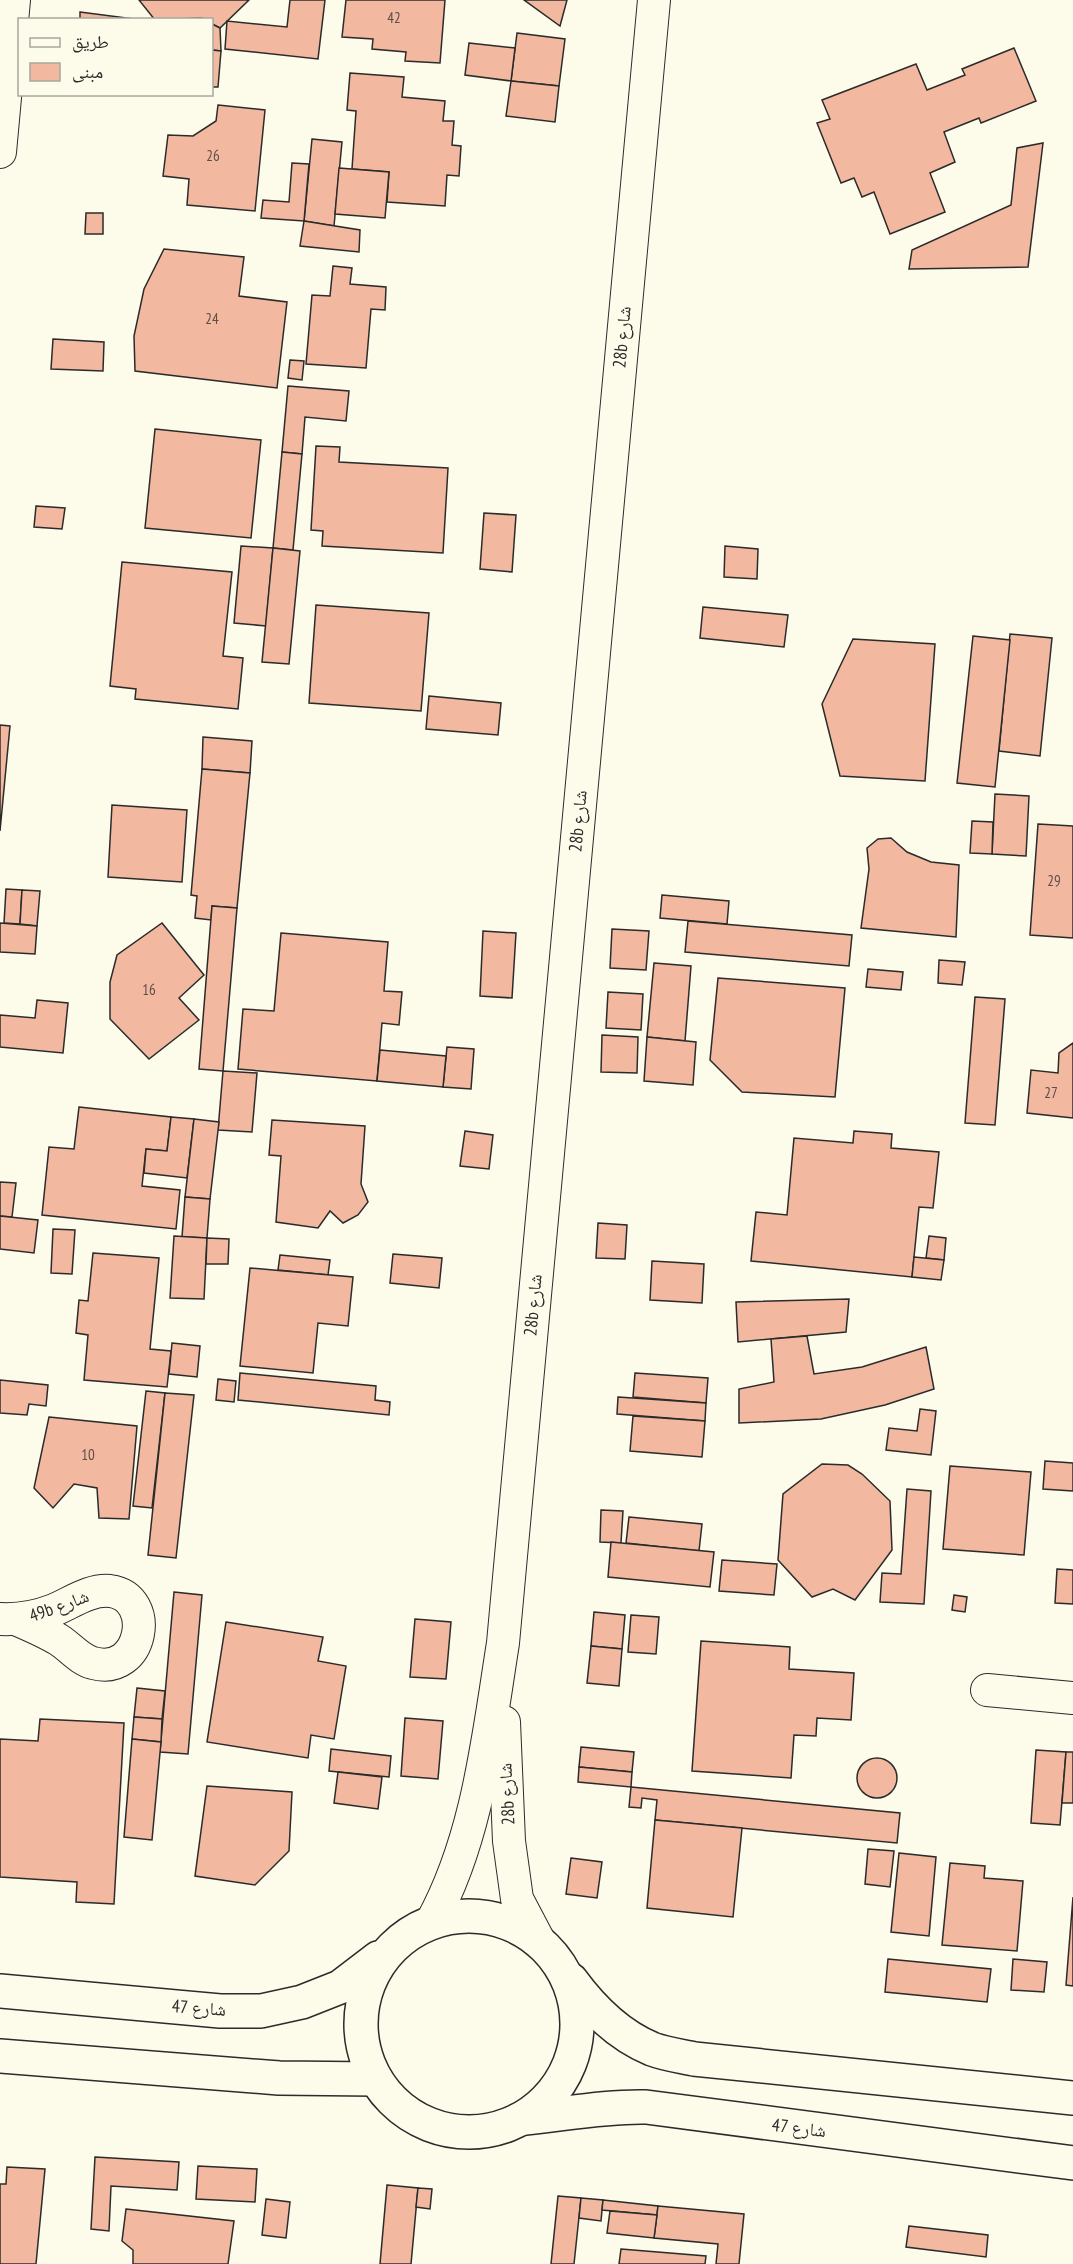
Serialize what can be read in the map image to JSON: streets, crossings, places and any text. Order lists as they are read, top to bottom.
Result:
{
  "streets": {
    "street": ["28b شارع", "شارع 47"]
  },
  "crossings": [
    ["28b شارع", "شارع 47"]
  ],
  "house_numbers": [
    "42",
    "26",
    "24",
    "29",
    "16",
    "27",
    "10"
  ],
  "legend": ["طريق", "مبنى"]
}
